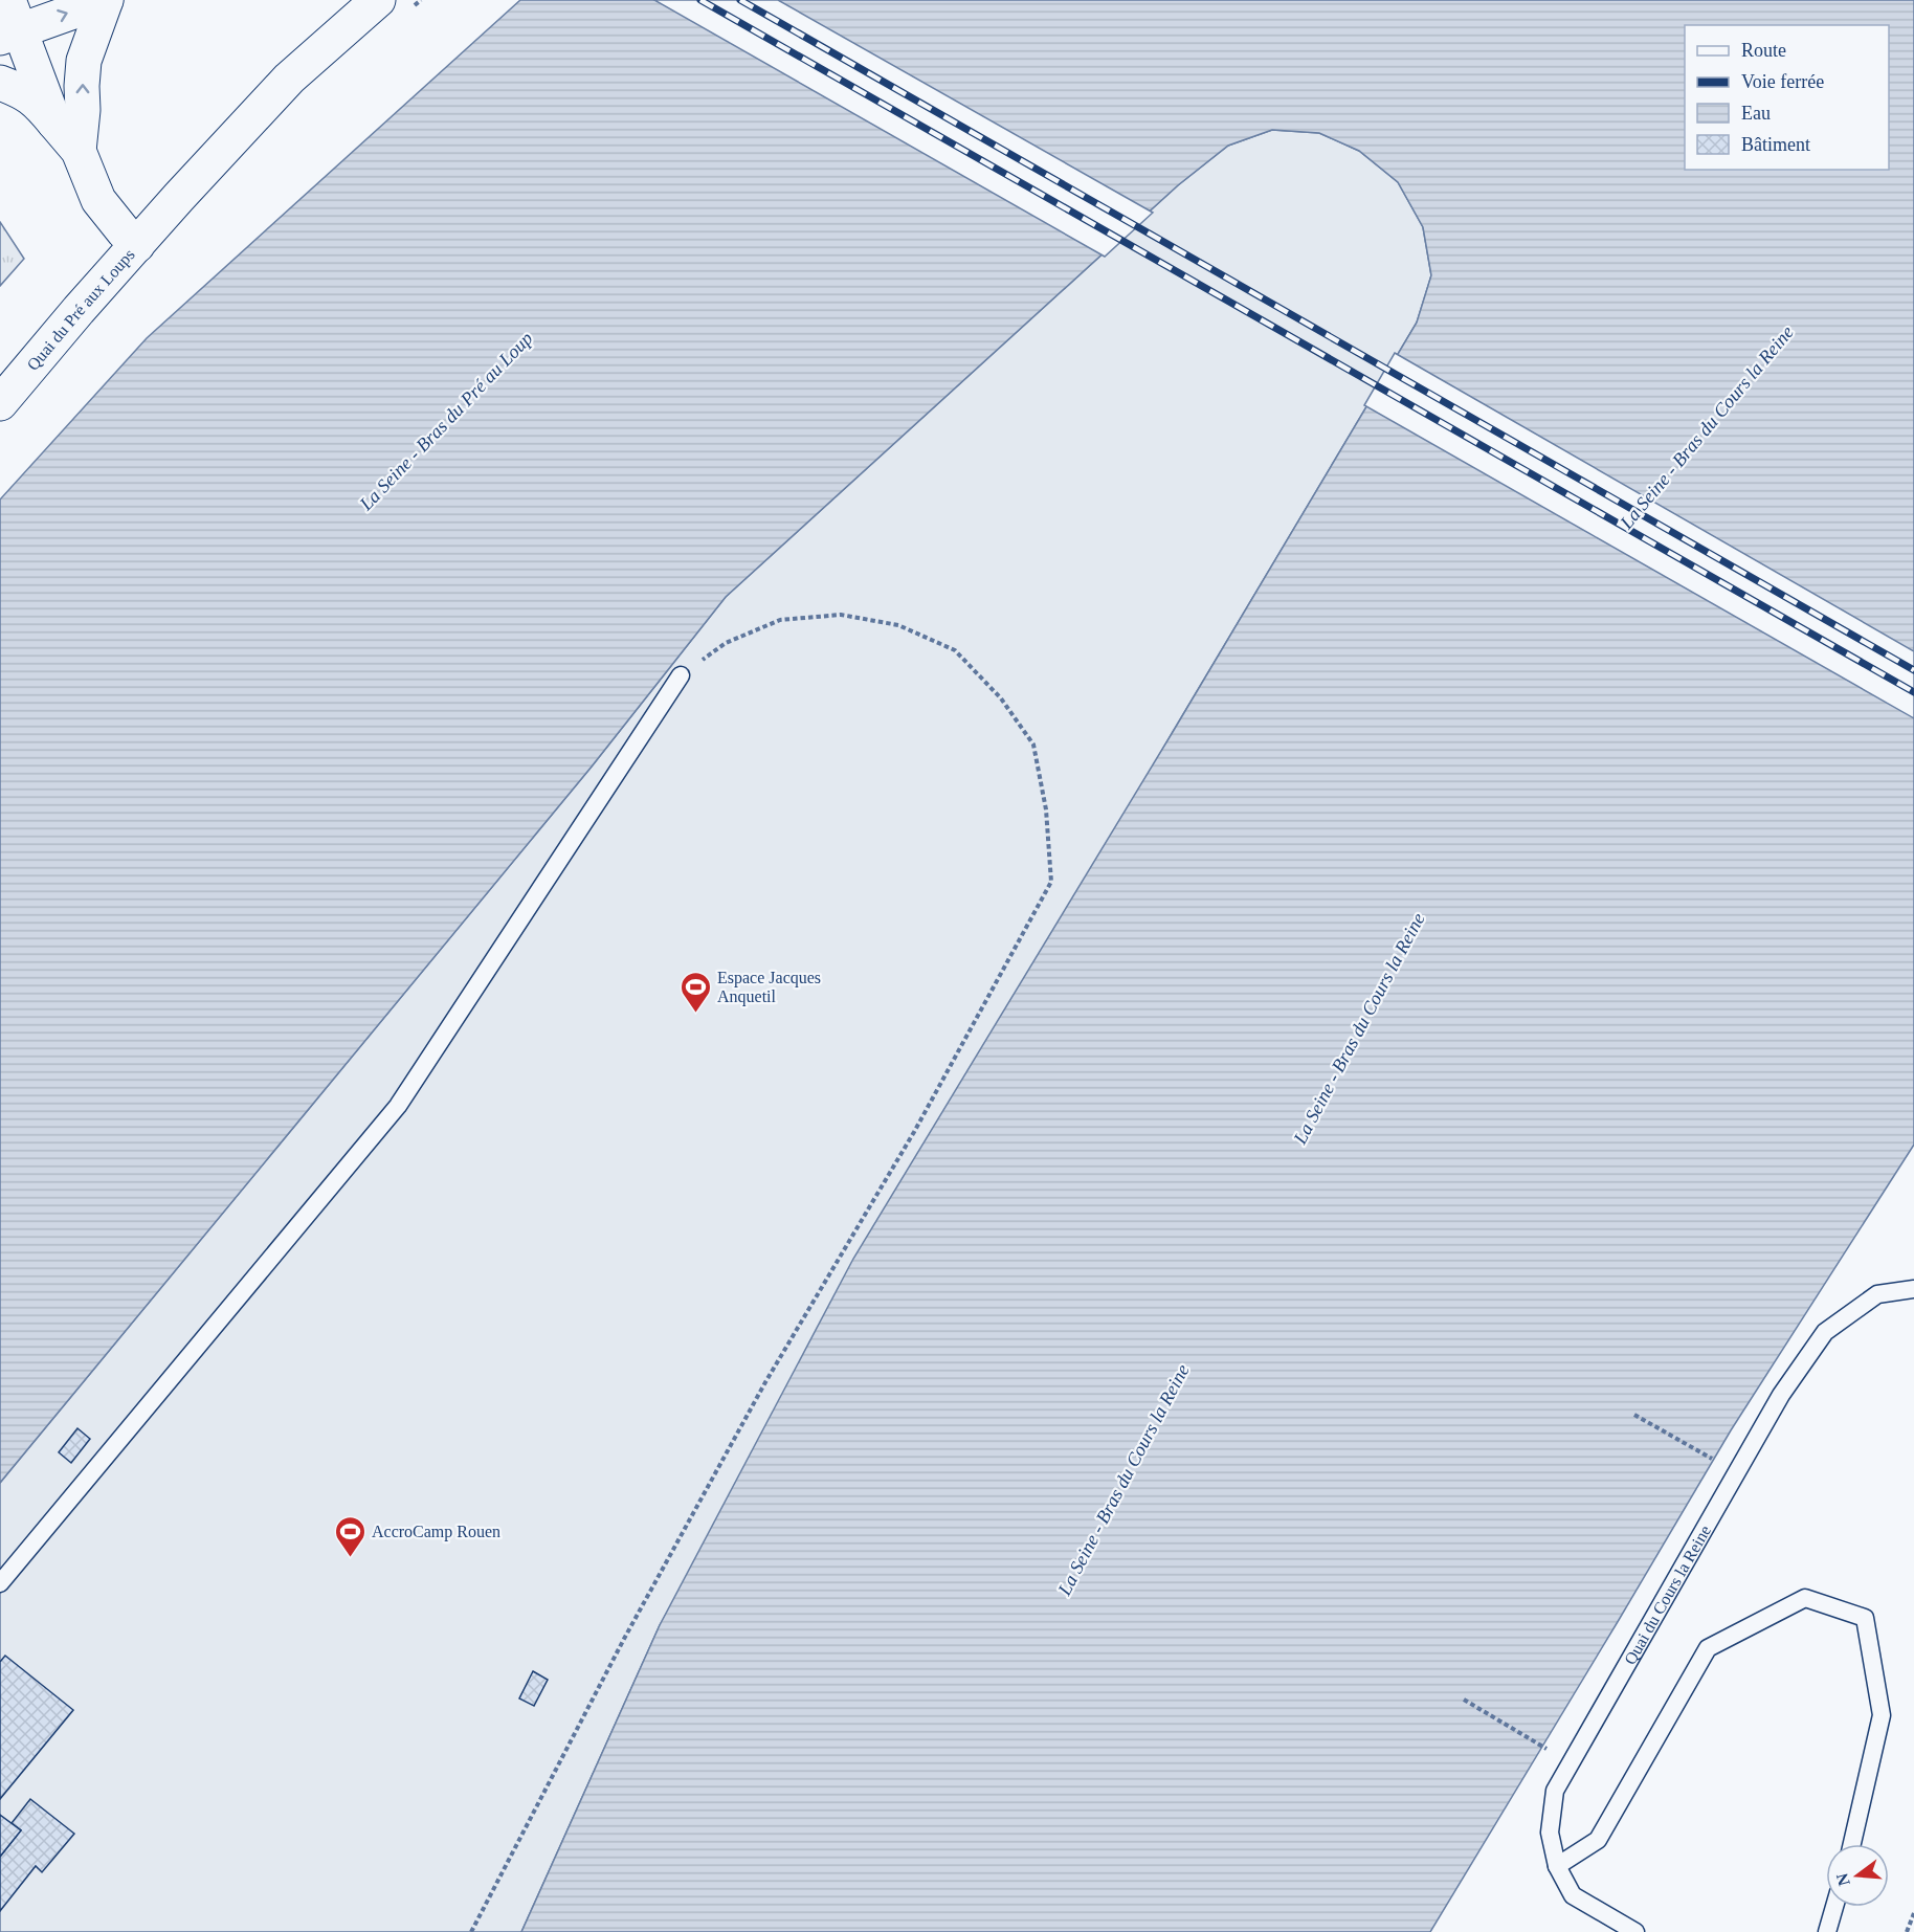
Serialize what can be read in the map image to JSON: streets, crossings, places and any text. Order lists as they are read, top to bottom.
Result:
{
  "streets": {
    "street": ["Quai du Pré aux Loups"],
    "lane": ["Quai du Cours la Reine"]
  },
  "water": ["La Seine - Bras du Pré au Loup", "La Seine - Bras du Cours la Reine"],
  "places": {
    "sports": ["Espace Jacques Anquetil", "AccroCamp Rouen"]
  },
  "legend": [
    "Route",
    "Voie ferrée",
    "Eau",
    "Bâtiment"
  ],
  "north": "left"
}
